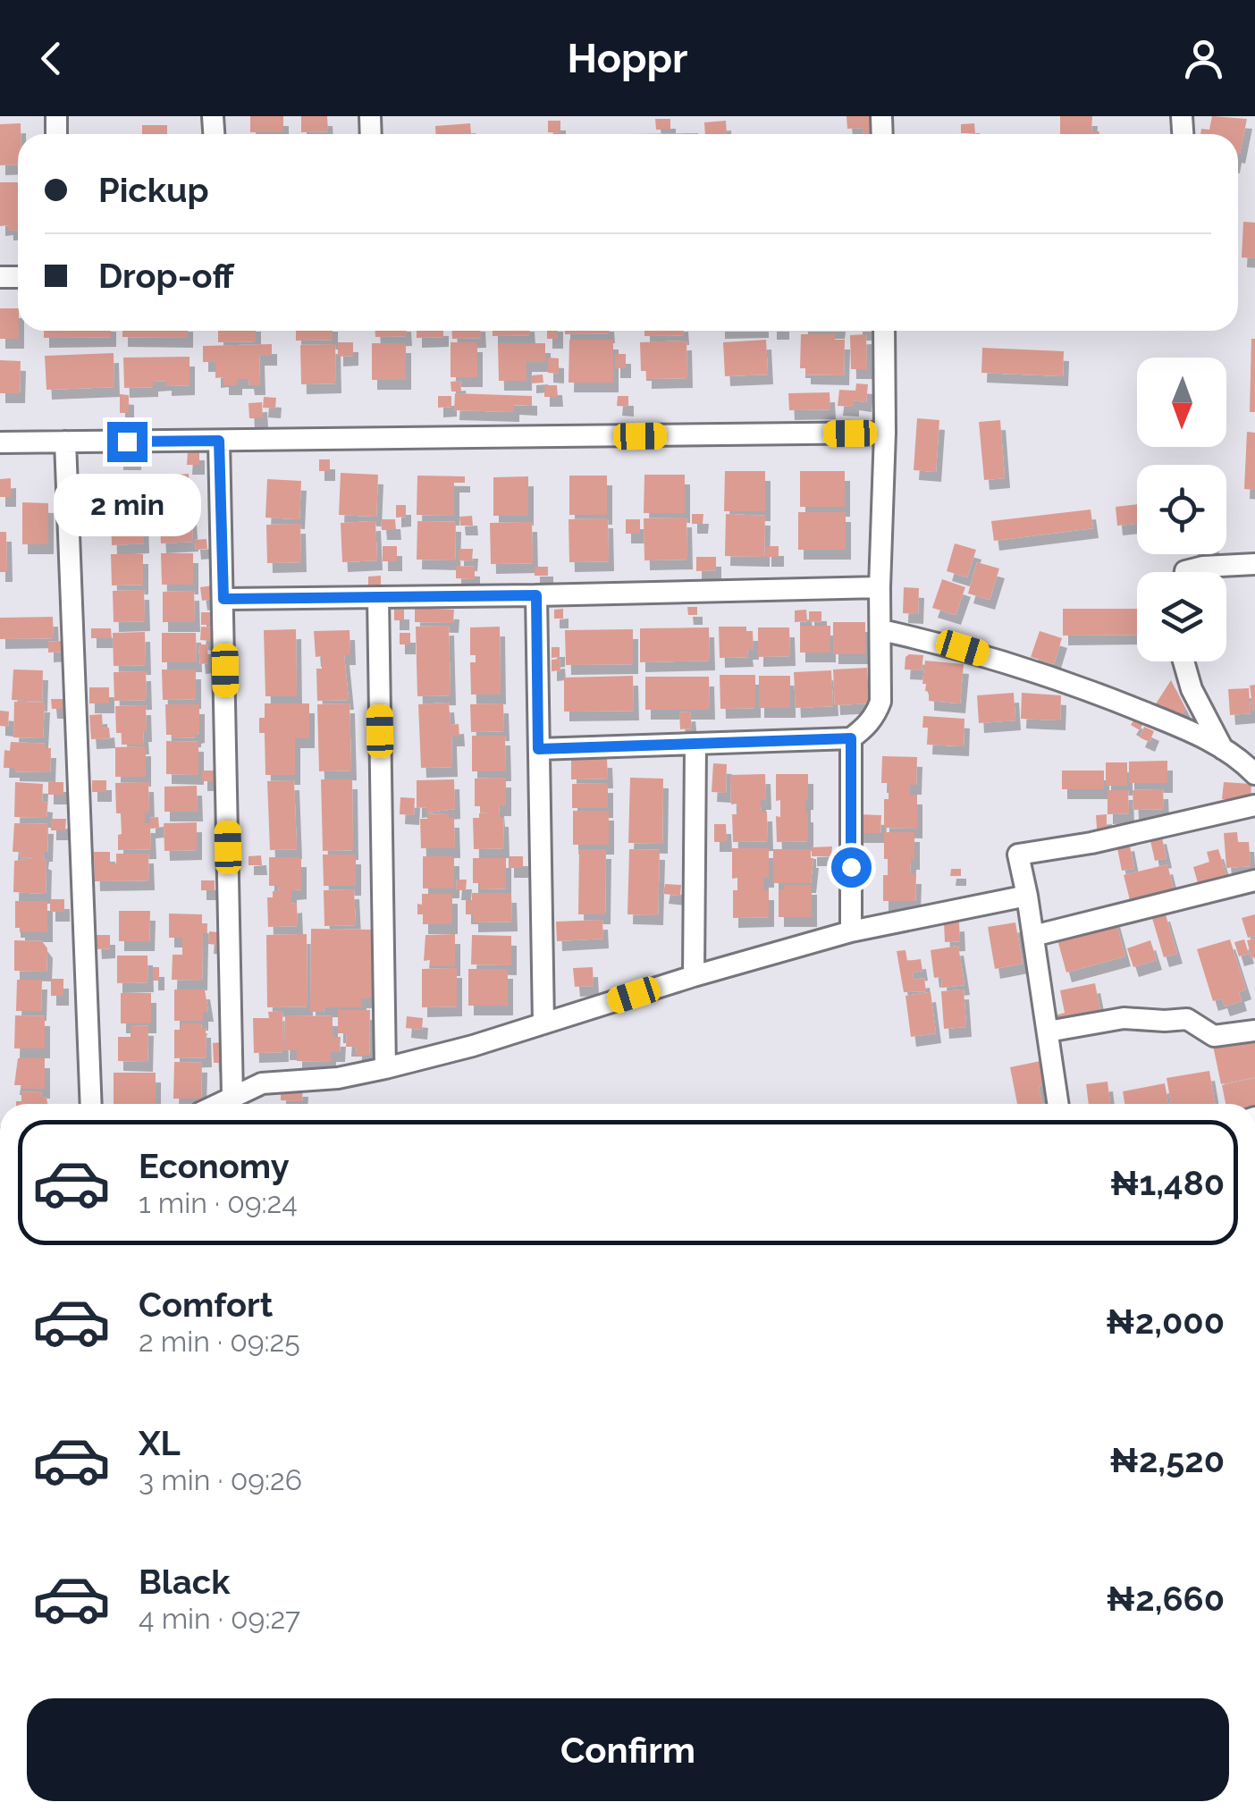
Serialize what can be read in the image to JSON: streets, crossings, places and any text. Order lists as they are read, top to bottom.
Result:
{
  "north": "bottom",
  "page": {
    "header": "Hoppr",
    "banner": ["Pickup", "Drop-off"],
    "bubble": "2 min",
    "list": [
      {
        "name": "Economy",
        "note": "1 min · 09:24",
        "value": "₦1,480"
      },
      {
        "name": "Comfort",
        "note": "2 min · 09:25",
        "value": "₦2,000"
      },
      {
        "name": "XL",
        "note": "3 min · 09:26",
        "value": "₦2,520"
      },
      {
        "name": "Black",
        "note": "4 min · 09:27",
        "value": "₦2,660"
      }
    ],
    "buttons": "Confirm"
  }
}
